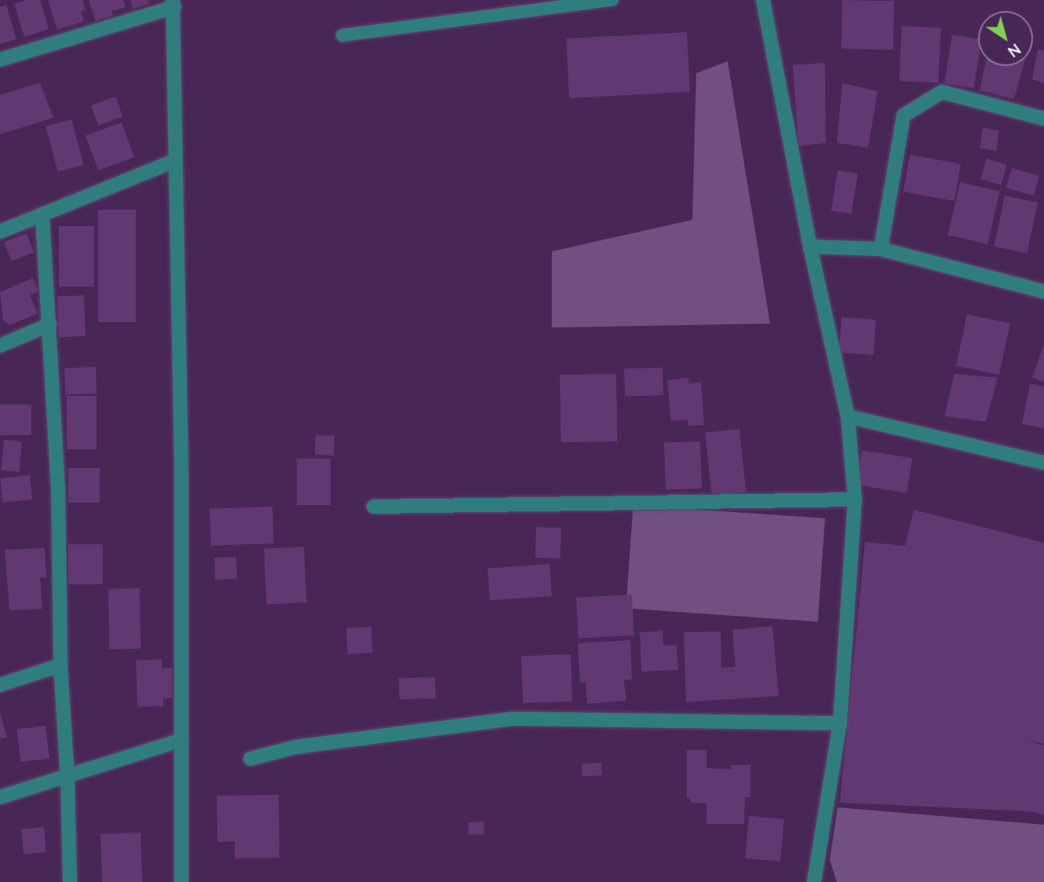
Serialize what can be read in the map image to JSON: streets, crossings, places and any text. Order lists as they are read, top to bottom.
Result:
{
  "north": "bottom right"
}
